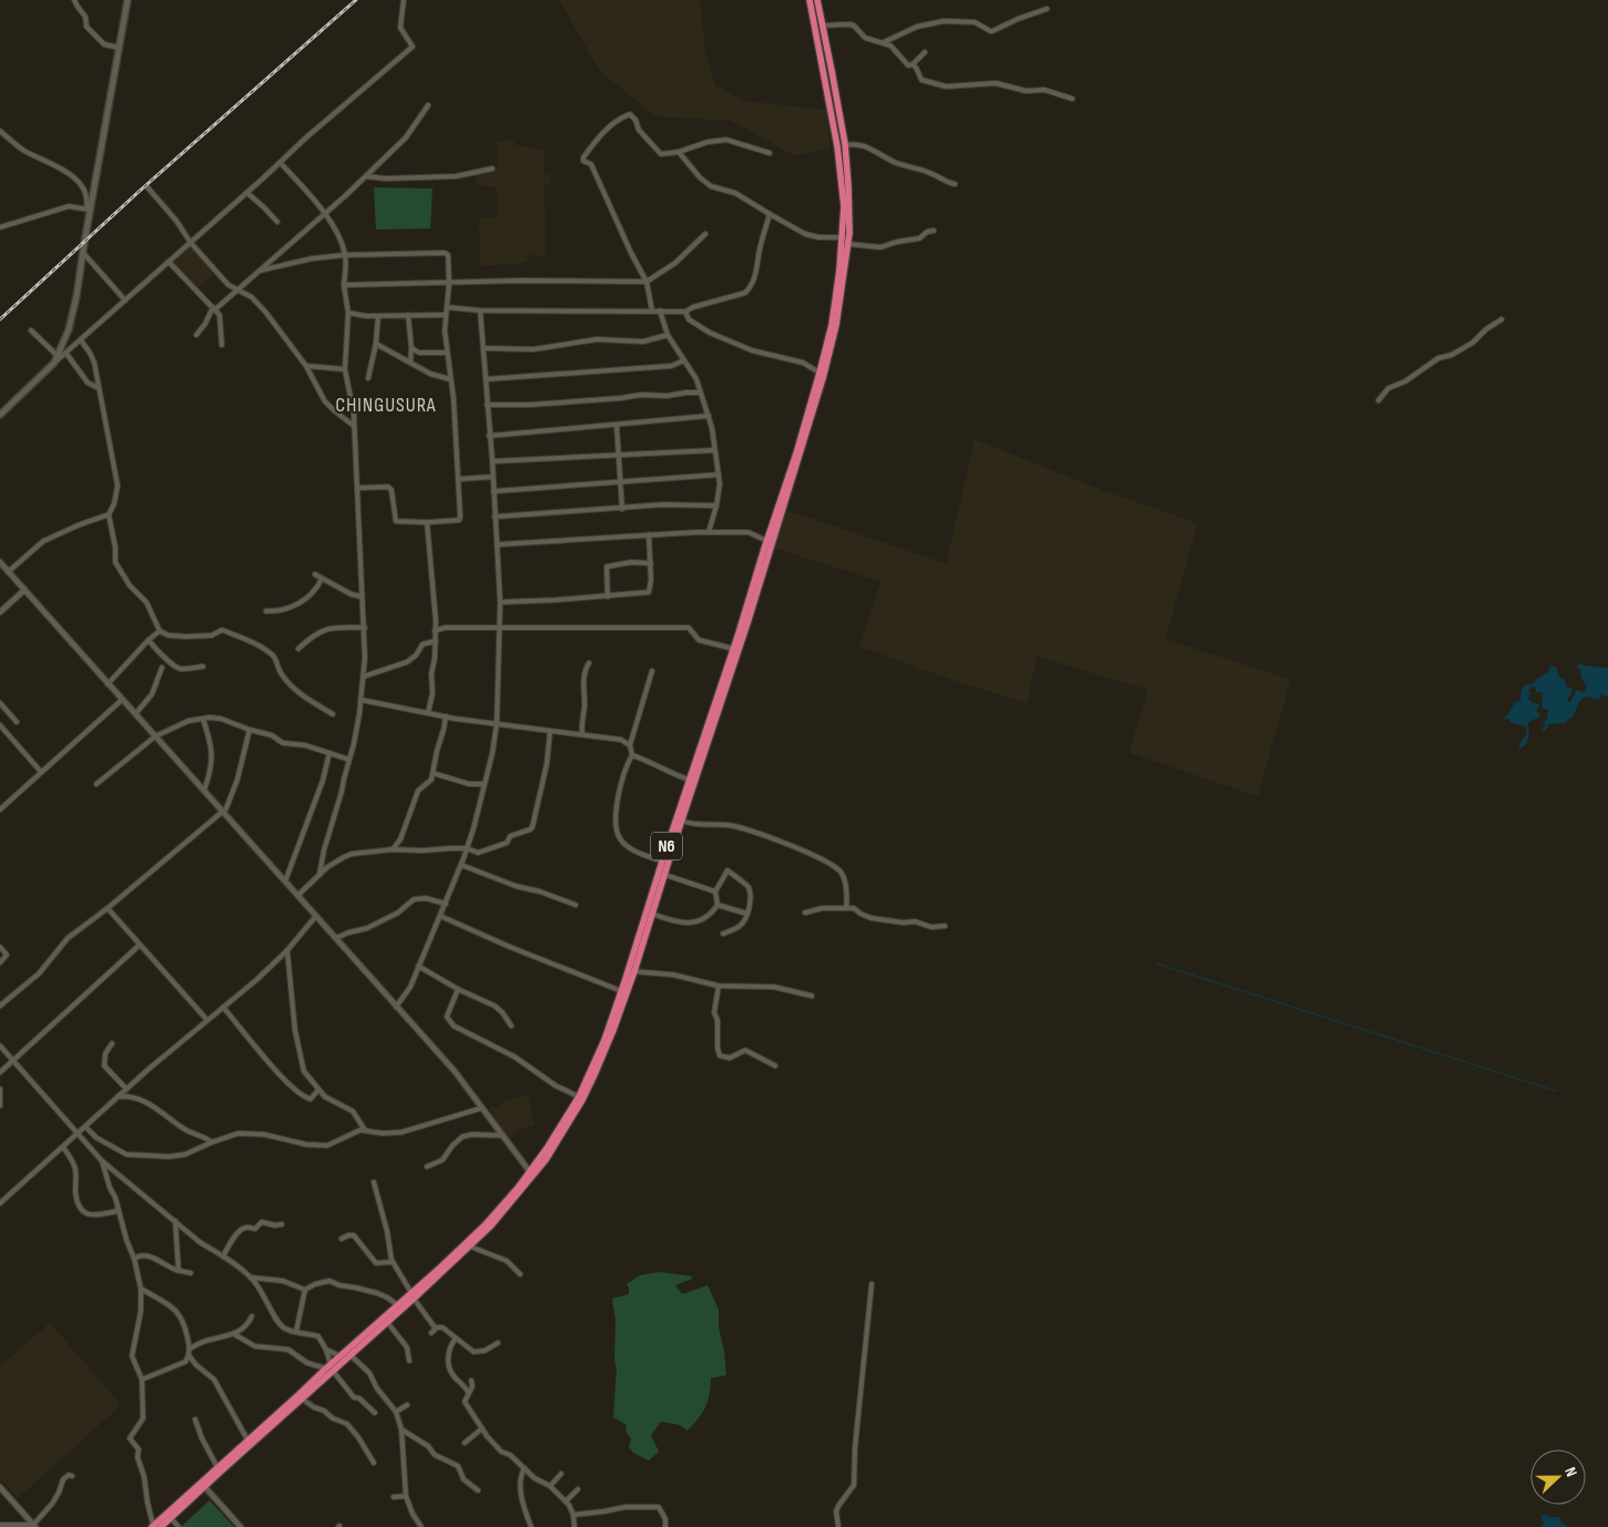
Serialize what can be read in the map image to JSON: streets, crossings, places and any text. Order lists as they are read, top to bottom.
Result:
{
  "streets": {
    "highway": ["N6"]
  },
  "districts": ["CHINGUSURA"],
  "north": "right"
}
